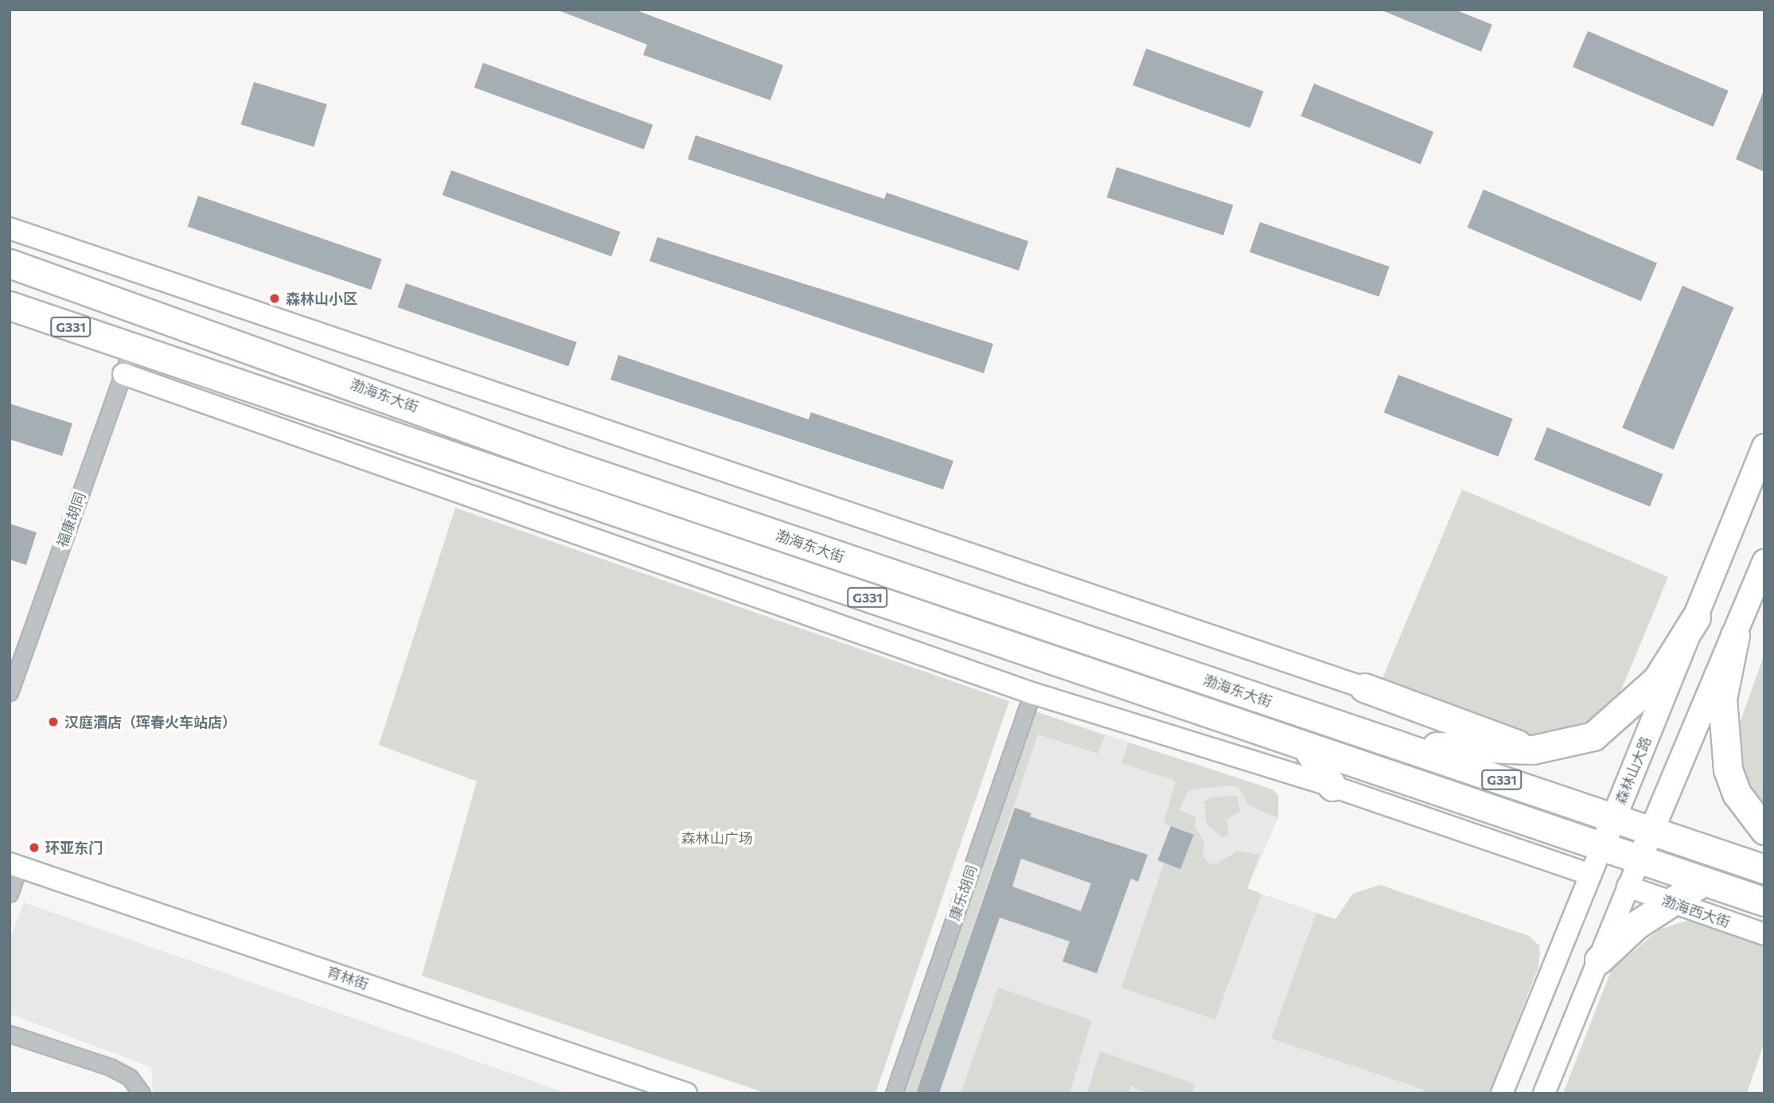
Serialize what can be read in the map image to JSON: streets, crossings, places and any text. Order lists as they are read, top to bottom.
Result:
{
  "streets": {
    "highway": ["G331", "渤海东大街"],
    "main road": ["森林山大路"],
    "street": [
      "福康胡同",
      "康乐胡同",
      "渤海西大街",
      "育林街"
    ]
  },
  "crossings": [
    ["G331", "渤海东大街"],
    ["G331", "福康胡同"],
    ["G331", "森林山大路"],
    ["渤海东大街", "森林山大路"]
  ],
  "parks": ["森林山广场"],
  "places": ["森林山小区", "汉庭酒店（珲春火车站店）", "环亚东门"]
}
